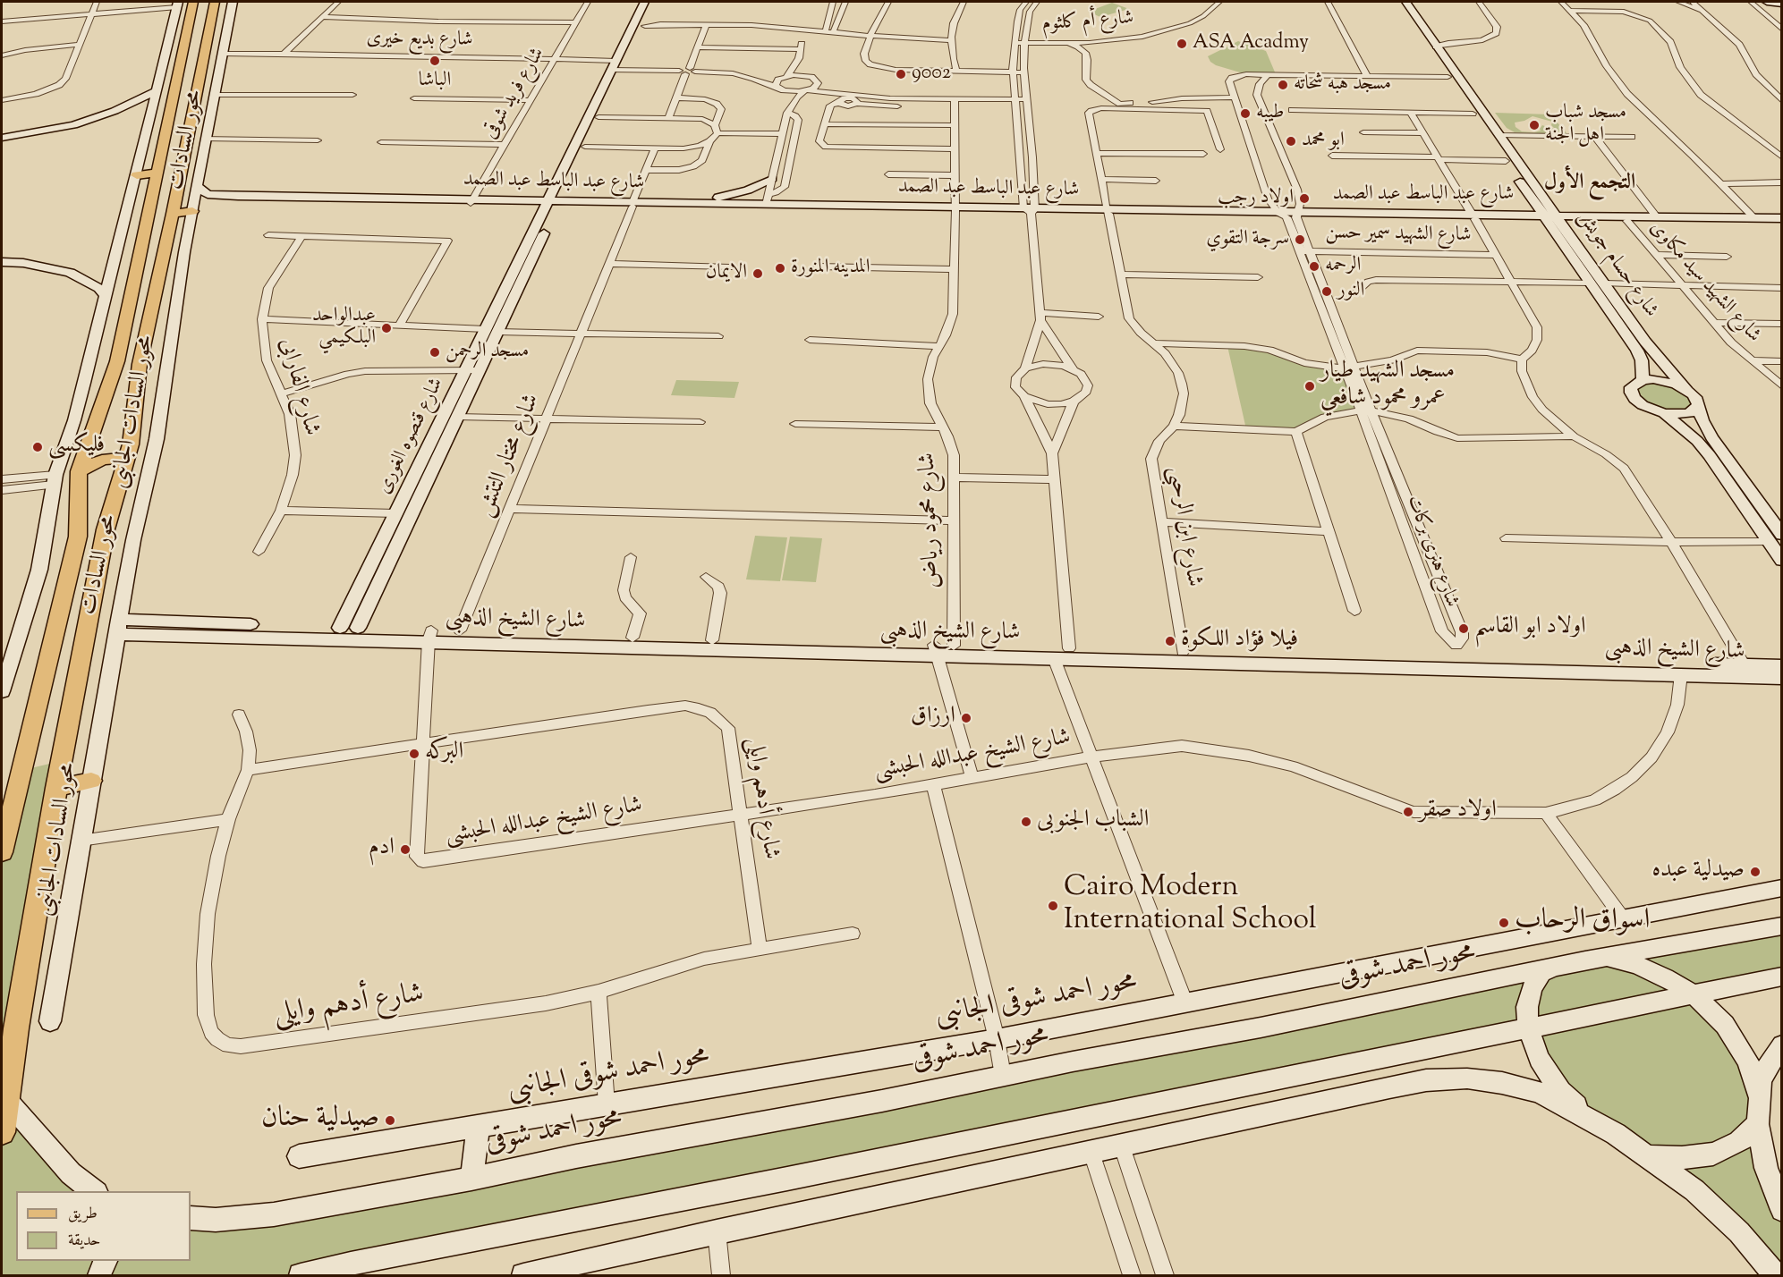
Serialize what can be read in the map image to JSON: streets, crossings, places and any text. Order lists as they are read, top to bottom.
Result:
{
  "streets": {
    "main road": ["محور السادات"],
    "street": [
      "شارع أم كلثوم",
      "شارع بديع خيرى",
      "شارع فريد شوقى",
      "شارع عبد الباسط عبد الصمد",
      "شارع الشهيد سمير حسن",
      "شارع حسام جويش",
      "شارع الشهيد سيد مكاوى",
      "شارع الفارابى",
      "محور السادات الجانبى",
      "شارع قنصوه الغورى",
      "شارع مختار التتش",
      "شارع محمود رياض",
      "شارع ابن الرحبى",
      "شارع هنرى بركات",
      "شارع الشيخ الذهبى",
      "شارع الشيخ عبدالله الحبشى",
      "شارع أدهم وايلى",
      "محور احمد شوقى",
      "محور احمد شوقى الجانبى"
    ]
  },
  "crossings": [
    ["شارع بديع خيرى", "شارع فريد شوقى"],
    ["شارع بديع خيرى", "محور السادات الجانبى"],
    ["شارع بديع خيرى", "شارع قنصوه الغورى"],
    ["شارع فريد شوقى", "شارع عبد الباسط عبد الصمد"],
    ["شارع عبد الباسط عبد الصمد", "شارع حسام جويش"],
    ["شارع عبد الباسط عبد الصمد", "شارع الشهيد سيد مكاوى"],
    ["شارع عبد الباسط عبد الصمد", "محور السادات الجانبى"],
    ["شارع عبد الباسط عبد الصمد", "شارع قنصوه الغورى"],
    ["شارع عبد الباسط عبد الصمد", "شارع مختار التتش"],
    ["شارع عبد الباسط عبد الصمد", "شارع محمود رياض"],
    ["شارع عبد الباسط عبد الصمد", "شارع ابن الرحبى"],
    ["شارع عبد الباسط عبد الصمد", "شارع هنرى بركات"],
    ["شارع الشهيد سمير حسن", "شارع هنرى بركات"],
    ["محور السادات الجانبى", "شارع الشيخ الذهبى"],
    ["شارع قنصوه الغورى", "شارع الشيخ الذهبى"],
    ["شارع مختار التتش", "شارع الشيخ الذهبى"],
    ["شارع محمود رياض", "شارع الشيخ الذهبى"],
    ["شارع ابن الرحبى", "شارع الشيخ الذهبى"],
    ["شارع الشيخ الذهبى", "شارع الشيخ عبدالله الحبشى"],
    ["شارع الشيخ عبدالله الحبشى", "شارع أدهم وايلى"]
  ],
  "districts": ["التجمع الأول"],
  "places": [
    "ASA Acadmy",
    "الباشا",
    "9002",
    "مسجد هبه شحاته",
    "طيبه",
    "مسجد شباب اهل الجنة",
    "ابو محمد",
    "اولاد رجب",
    "سرجة التقوي",
    "الرحمه",
    "المدينه المنورة",
    "الايمان",
    "النور",
    "عبدالواحد البلكيمي",
    "مسجد الرحمن",
    "مسجد الشهيد طيار عمرو محمود شافعي",
    "فليكسى",
    "اولاد ابو القاسم",
    "فيلا فؤاد اللكوة",
    "ارزاق",
    "البركه",
    "اولاد صقر",
    "الشباب الجنوبى",
    "ادم",
    "صيدلية عبده",
    "Cairo Modern International School",
    "اسواق الرحاب",
    "صيدلية حنان"
  ],
  "legend": ["طريق", "حديقة"]
}
